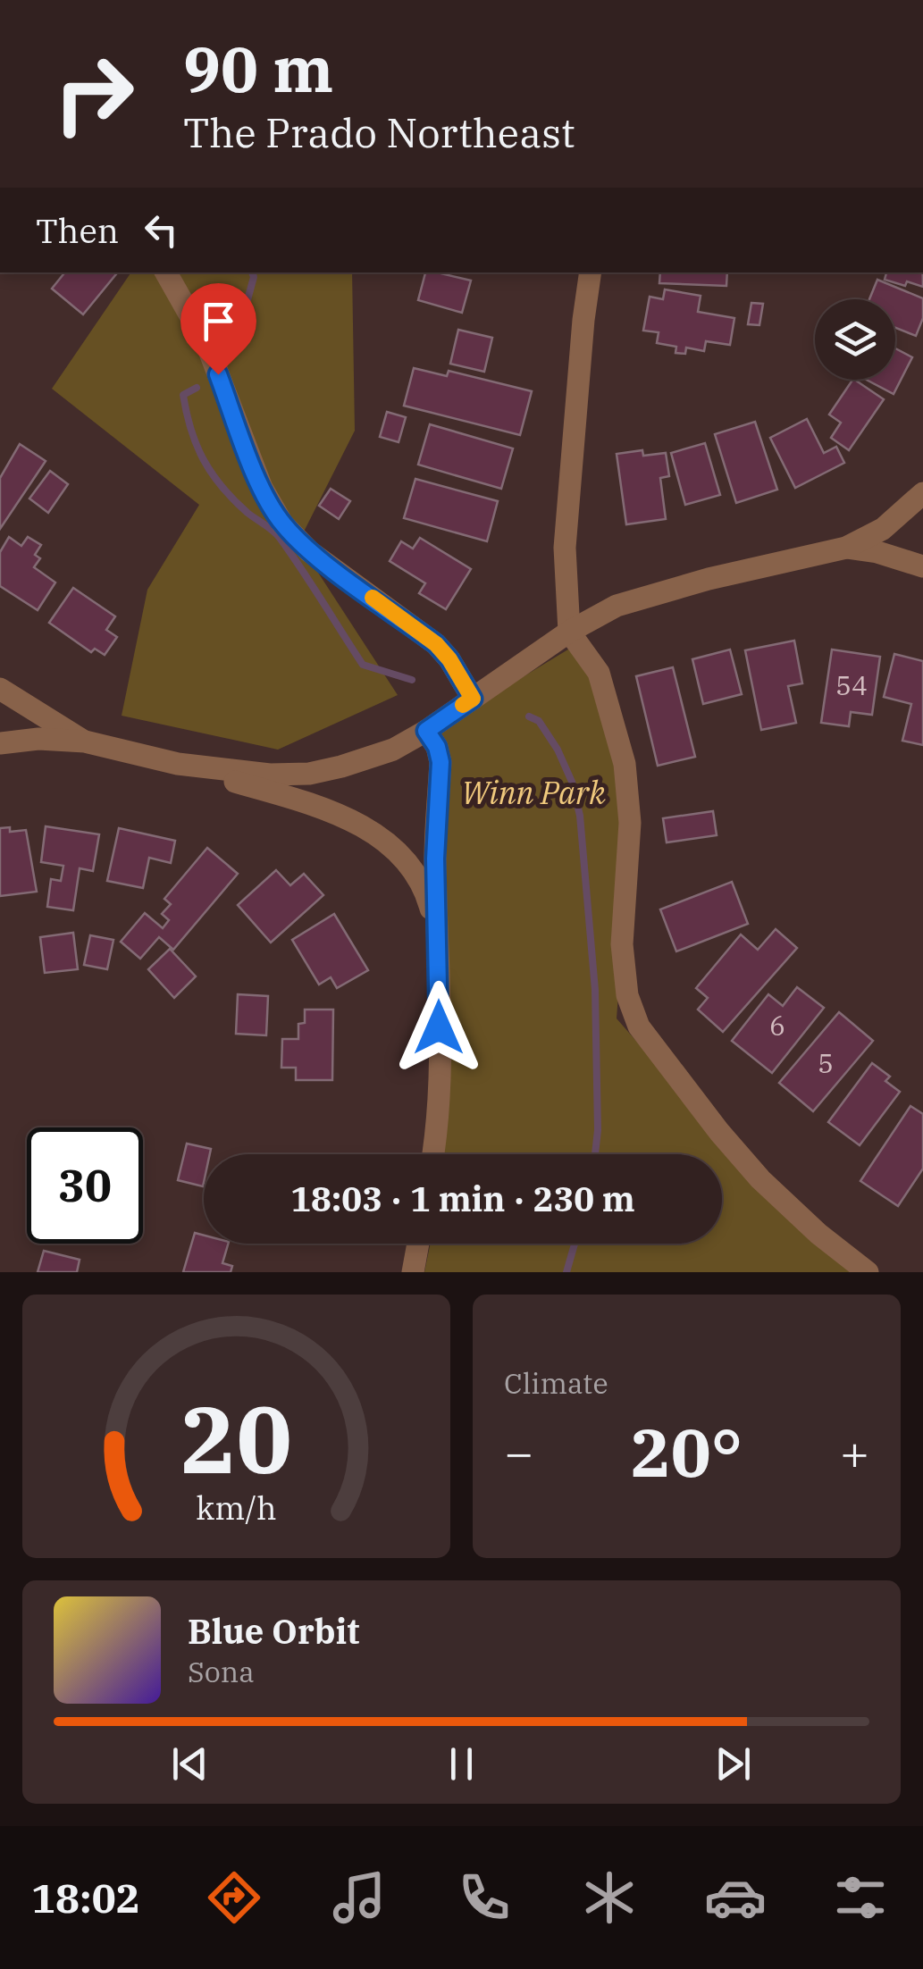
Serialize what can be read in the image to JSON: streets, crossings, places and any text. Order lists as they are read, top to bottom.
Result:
{
  "parks": ["Winn Park"],
  "house_numbers": ["54", "6", "5"],
  "page": {
    "turn": ["90 m", "The Prado Northeast"],
    "then": "Then",
    "limit": "30",
    "trip": "18:03 · 1 min · 230 m",
    "tile": "Climate",
    "heat": ["−", "20°", "+"],
    "song": ["Blue Orbit", "Sona"],
    "tabs": "18:02",
    "gauge": ["20", "km/h"]
  }
}
